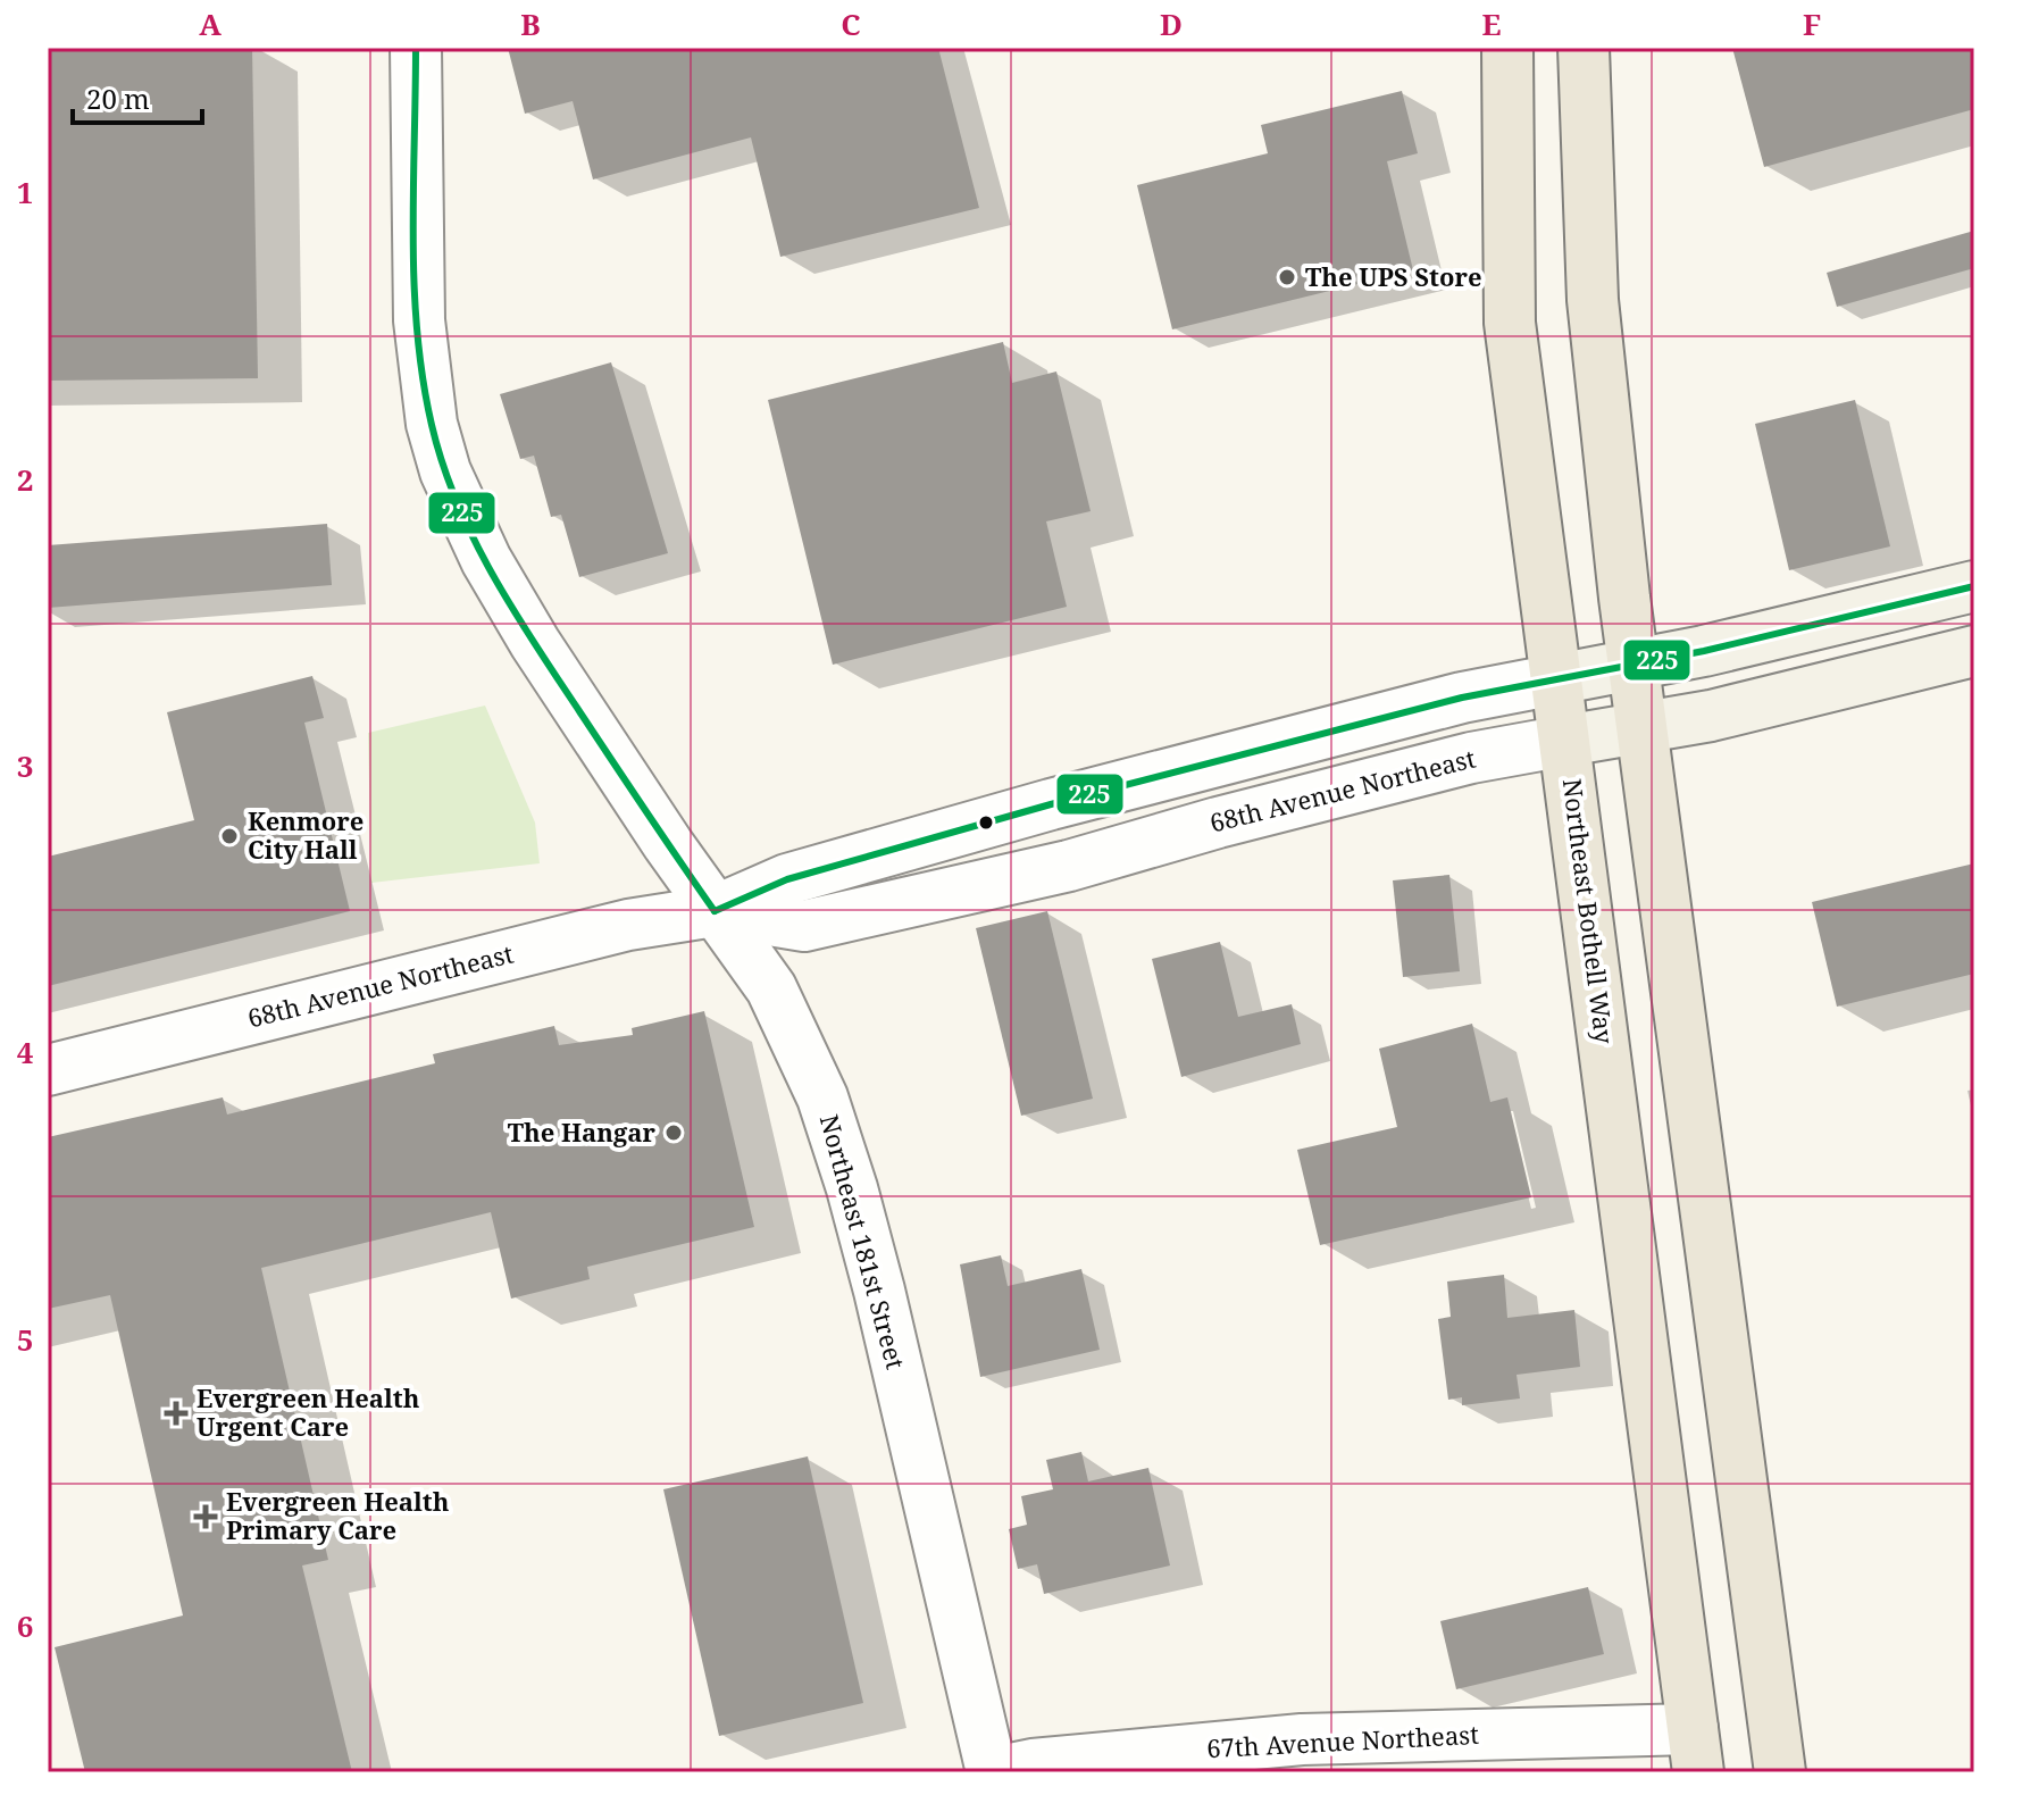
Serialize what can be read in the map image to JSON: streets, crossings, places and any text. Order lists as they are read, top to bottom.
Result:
{
  "streets": {
    "main road": ["68th Avenue Northeast", "Northeast Bothell Way"],
    "street": ["Northeast 181st Street", "67th Avenue Northeast"]
  },
  "crossings": [
    ["68th Avenue Northeast", "Northeast Bothell Way"],
    ["68th Avenue Northeast", "Northeast 181st Street"],
    ["Northeast Bothell Way", "67th Avenue Northeast"],
    ["Northeast 181st Street", "67th Avenue Northeast"]
  ],
  "places": {
    "other": ["The UPS Store", "Kenmore City Hall", "The Hangar"],
    "health": ["Evergreen Health Urgent Care", "Evergreen Health Primary Care"]
  },
  "lines": ["transit line 225"],
  "scale_bar": "20 m",
  "grid": {
    "columns": [
      "A",
      "B",
      "C",
      "D",
      "E",
      "F"
    ],
    "rows": [
      "1",
      "2",
      "3",
      "4",
      "5",
      "6"
    ]
  }
}
